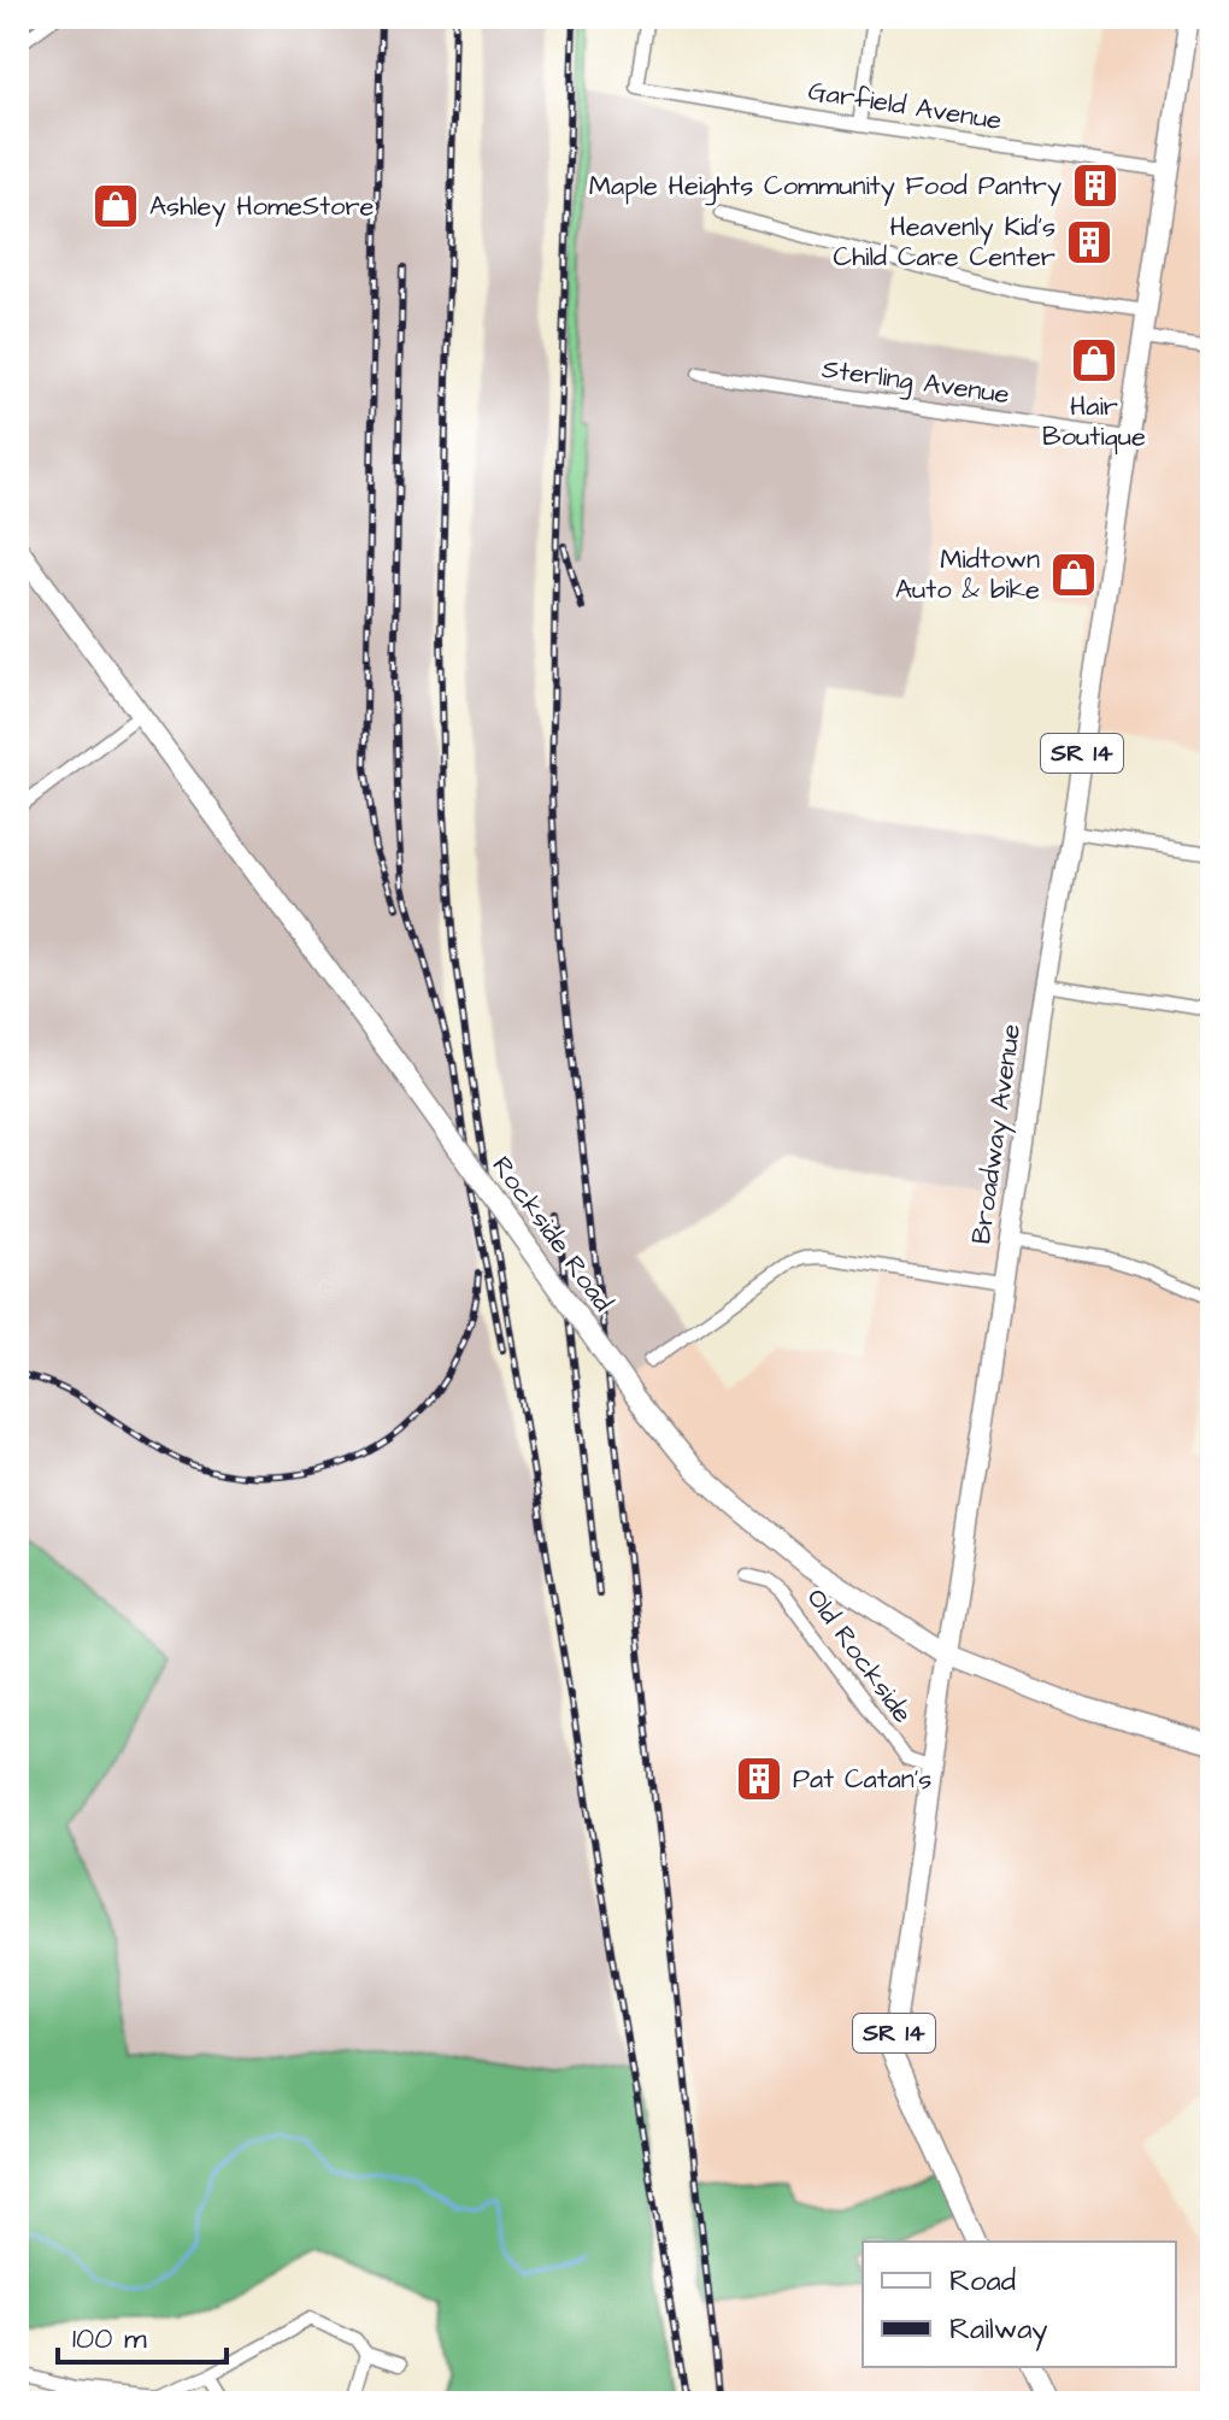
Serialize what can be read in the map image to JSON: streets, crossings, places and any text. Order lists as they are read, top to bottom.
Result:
{
  "streets": {
    "main road": ["SR 14", "Broadway Avenue", "Rockside Road"],
    "street": ["Garfield Avenue", "Sterling Avenue", "Old Rockside"]
  },
  "crossings": [
    ["Garfield Avenue", "Broadway Avenue"],
    ["Sterling Avenue", "Broadway Avenue"],
    ["Broadway Avenue", "Rockside Road"],
    ["Broadway Avenue", "Old Rockside"]
  ],
  "places": {
    "building": ["Maple Heights Community Food Pantry", "Heavenly Kid's Child Care Center", "Pat Catan's"],
    "shop": ["Ashley HomeStore", "Hair Boutique", "Midtown Auto & bike"]
  },
  "legend": ["Road", "Railway"],
  "scale_bar": "100 m"
}
